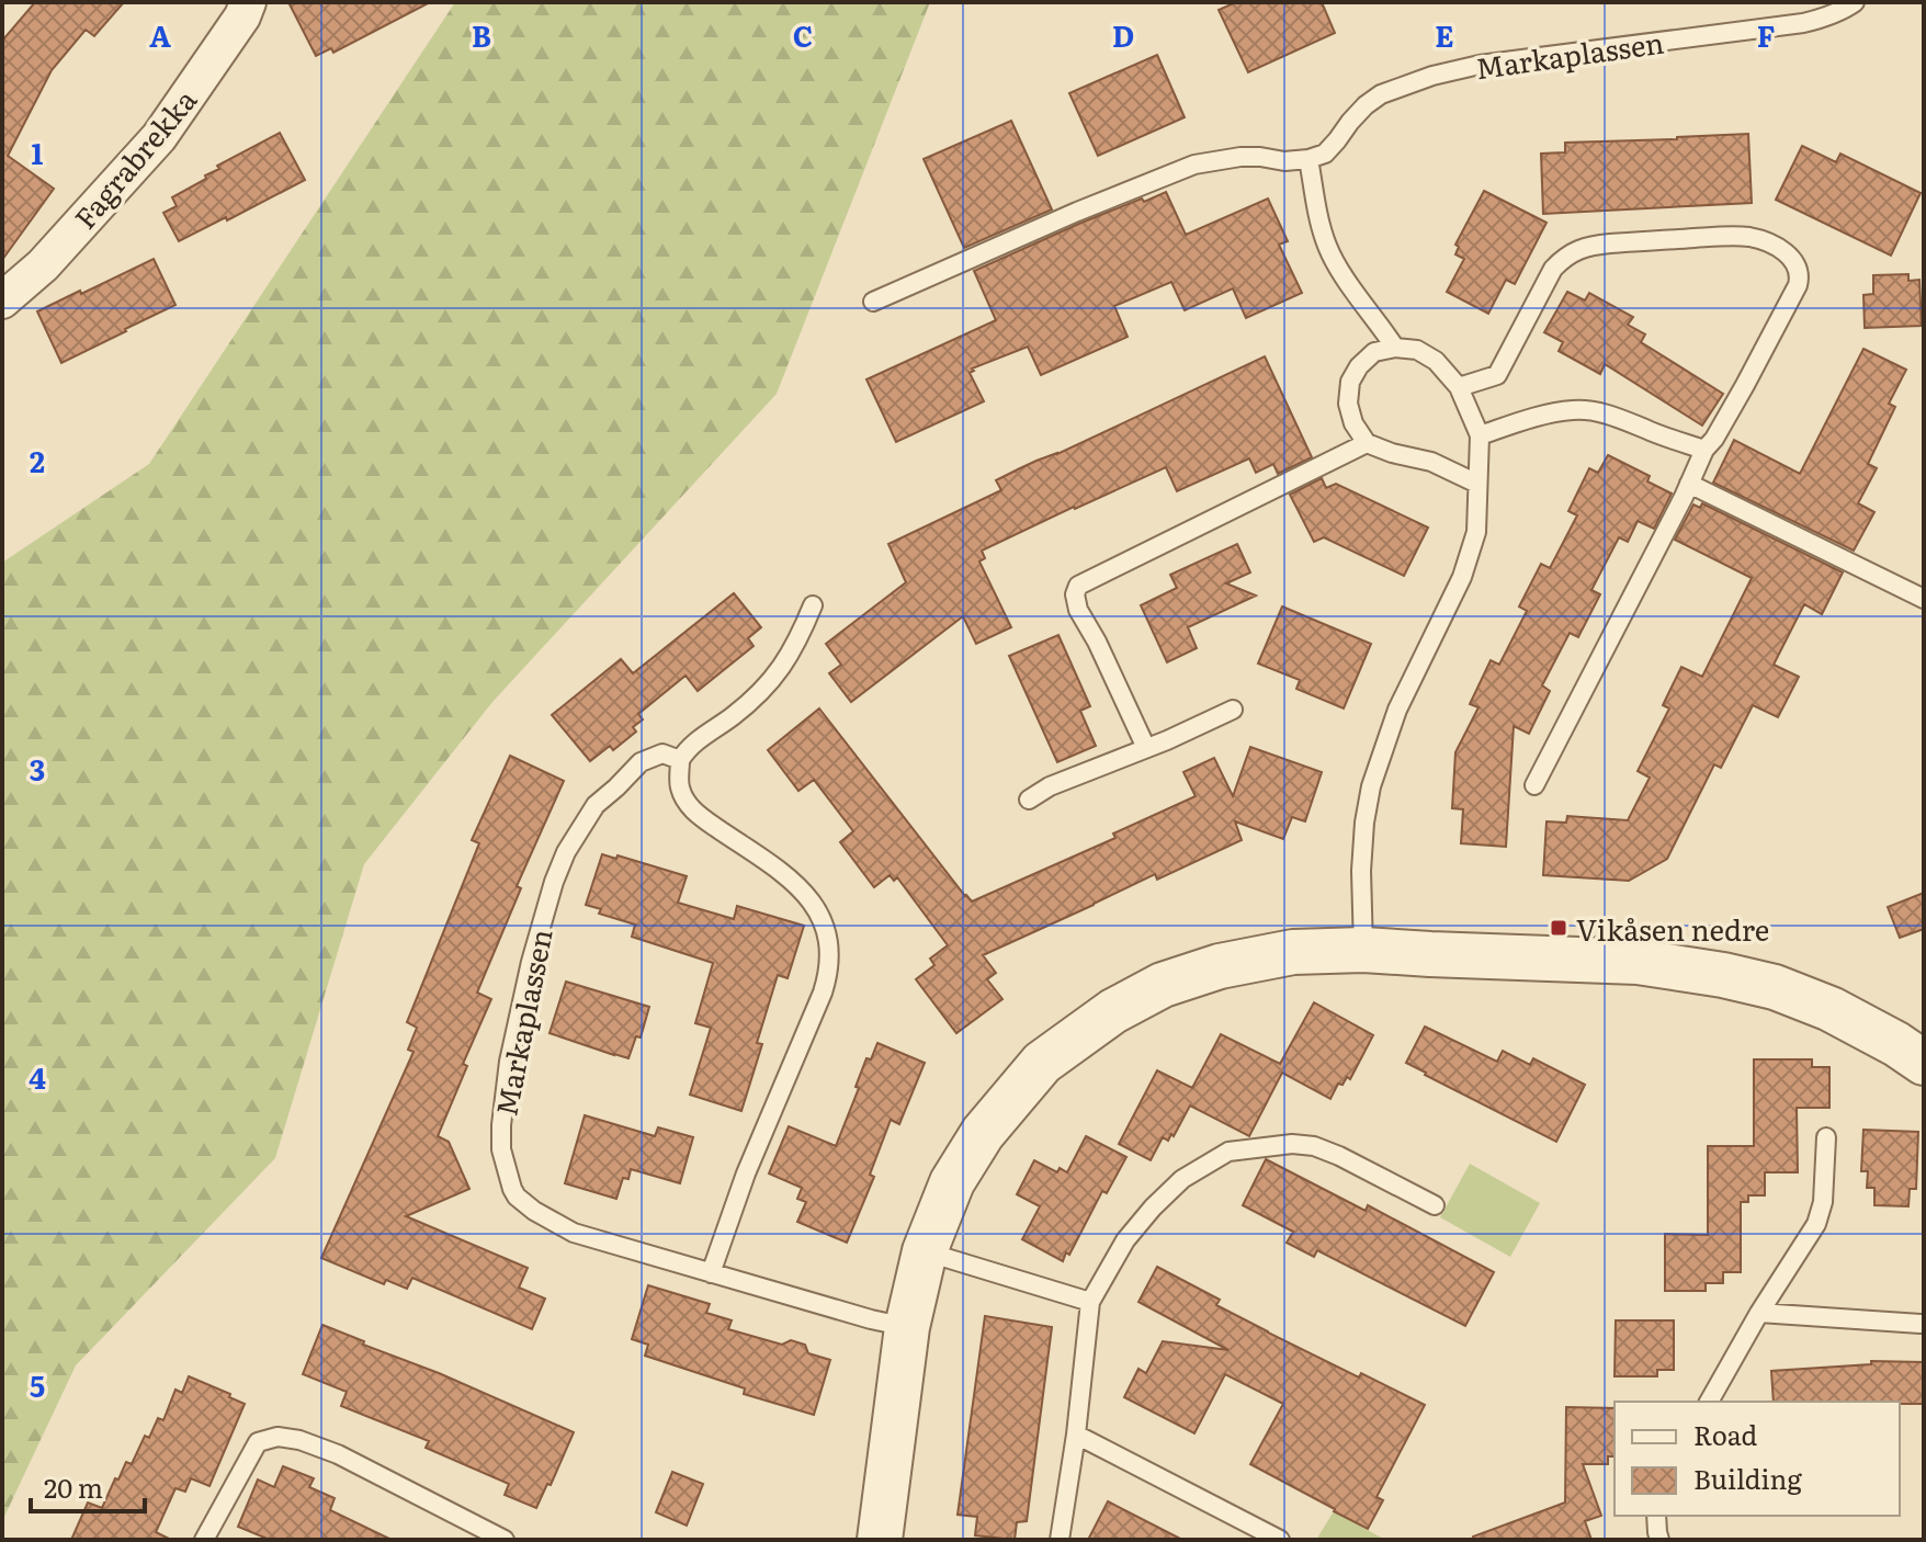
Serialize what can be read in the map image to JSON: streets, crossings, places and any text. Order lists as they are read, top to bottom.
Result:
{
  "streets": {
    "street": ["Fagrabrekka"],
    "lane": ["Markaplassen"]
  },
  "places": {
    "transit": ["Vikåsen nedre"]
  },
  "legend": ["Road", "Building"],
  "scale_bar": "20 m",
  "grid": {
    "columns": [
      "A",
      "B",
      "C",
      "D",
      "E",
      "F"
    ],
    "rows": [
      "1",
      "2",
      "3",
      "4",
      "5"
    ]
  }
}
